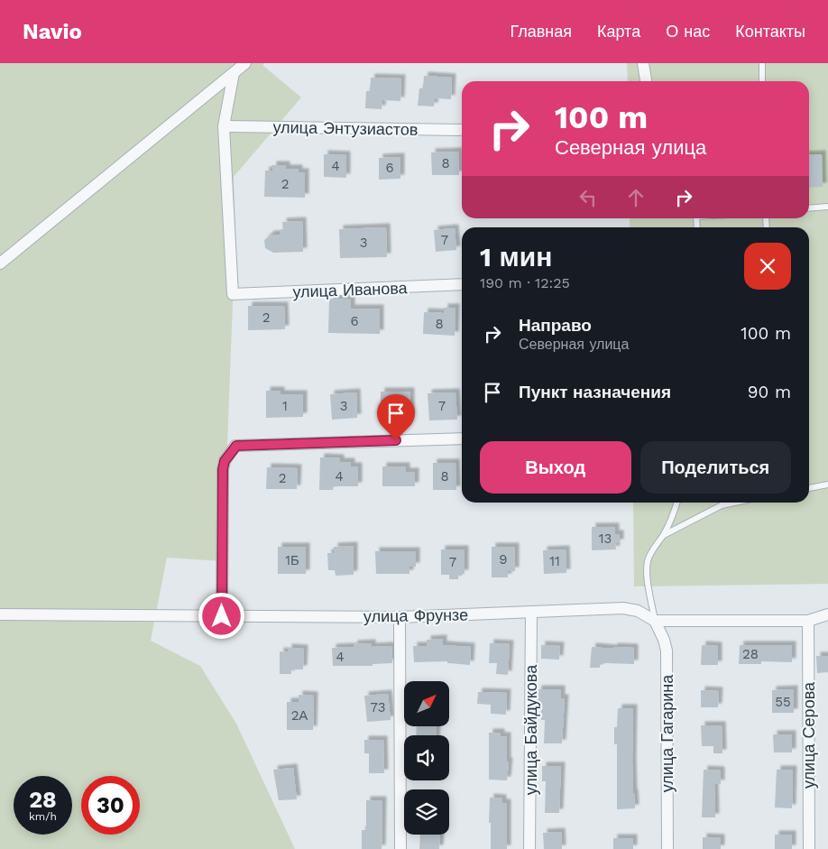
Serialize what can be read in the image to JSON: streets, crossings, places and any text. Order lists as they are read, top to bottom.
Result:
{
  "streets": {
    "street": [
      "улица Энтузиастов",
      "улица Иванова",
      "улица Фрунзе",
      "улица Байдукова",
      "улица Гагарина",
      "улица Серова"
    ]
  },
  "crossings": [
    ["улица Энтузиастов", "улица Иванова"],
    ["улица Фрунзе", "улица Байдукова"],
    ["улица Фрунзе", "улица Гагарина"],
    ["улица Фрунзе", "улица Серова"]
  ],
  "house_numbers": [
    "8",
    "4",
    "6",
    "2",
    "7",
    "3",
    "2",
    "6",
    "8",
    "1",
    "3",
    "7",
    "4",
    "8",
    "2",
    "13",
    "9",
    "1Б",
    "11",
    "7",
    "28",
    "4",
    "55",
    "73",
    "2А"
  ],
  "north": "top right",
  "page": {
    "header": "Navio",
    "nav": [
      "Главная",
      "Карта",
      "О нас",
      "Контакты"
    ],
    "turn": ["100 m", "Северная улица"],
    "heading": ["1 мин", "190 m · 12:25"],
    "list": [
      {
        "name": "Направо",
        "note": "Северная улица",
        "value": "100 m"
      },
      {
        "name": "Пункт назначения",
        "value": "90 m"
      }
    ],
    "buttons": ["Выход", "Поделиться"],
    "speed": "28 km/h",
    "limit": "30"
  }
}
